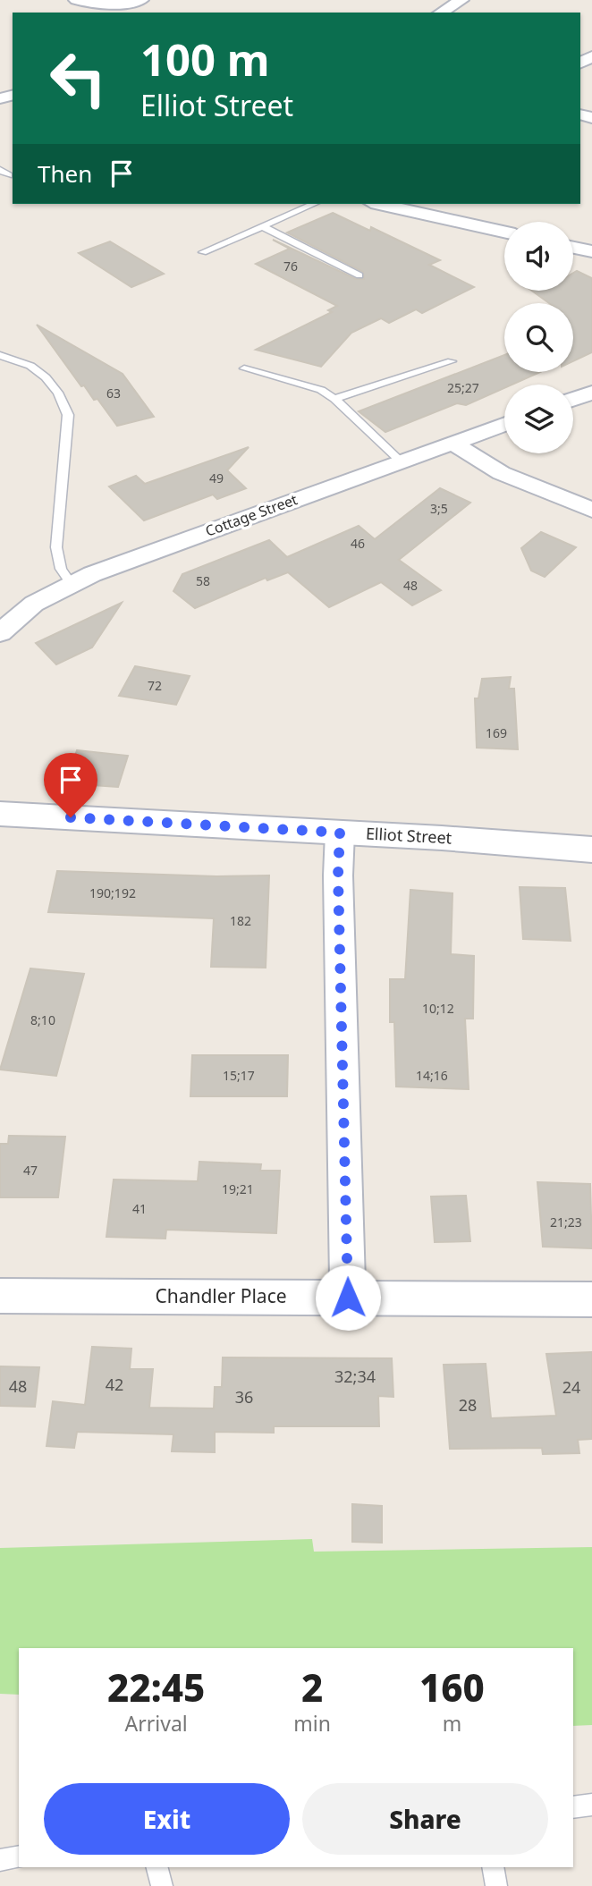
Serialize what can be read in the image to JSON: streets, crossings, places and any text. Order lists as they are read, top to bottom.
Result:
{
  "streets": {
    "street": ["Cottage Street", "Elliot Street", "Chandler Place"]
  },
  "house_numbers": [
    "76",
    "25;27",
    "63",
    "49",
    "3;5",
    "46",
    "58",
    "48",
    "72",
    "169",
    "190;192",
    "182",
    "10;12",
    "8;10",
    "15;17",
    "14;16",
    "47",
    "19;21",
    "41",
    "21;23",
    "32;34",
    "42",
    "48",
    "24",
    "36",
    "28"
  ],
  "page": {
    "turn": ["100 m", "Elliot Street"],
    "then": "Then",
    "eta": [
      "22:45",
      "Arrival",
      "2",
      "min",
      "160",
      "m"
    ],
    "buttons": ["Exit", "Share"]
  }
}
